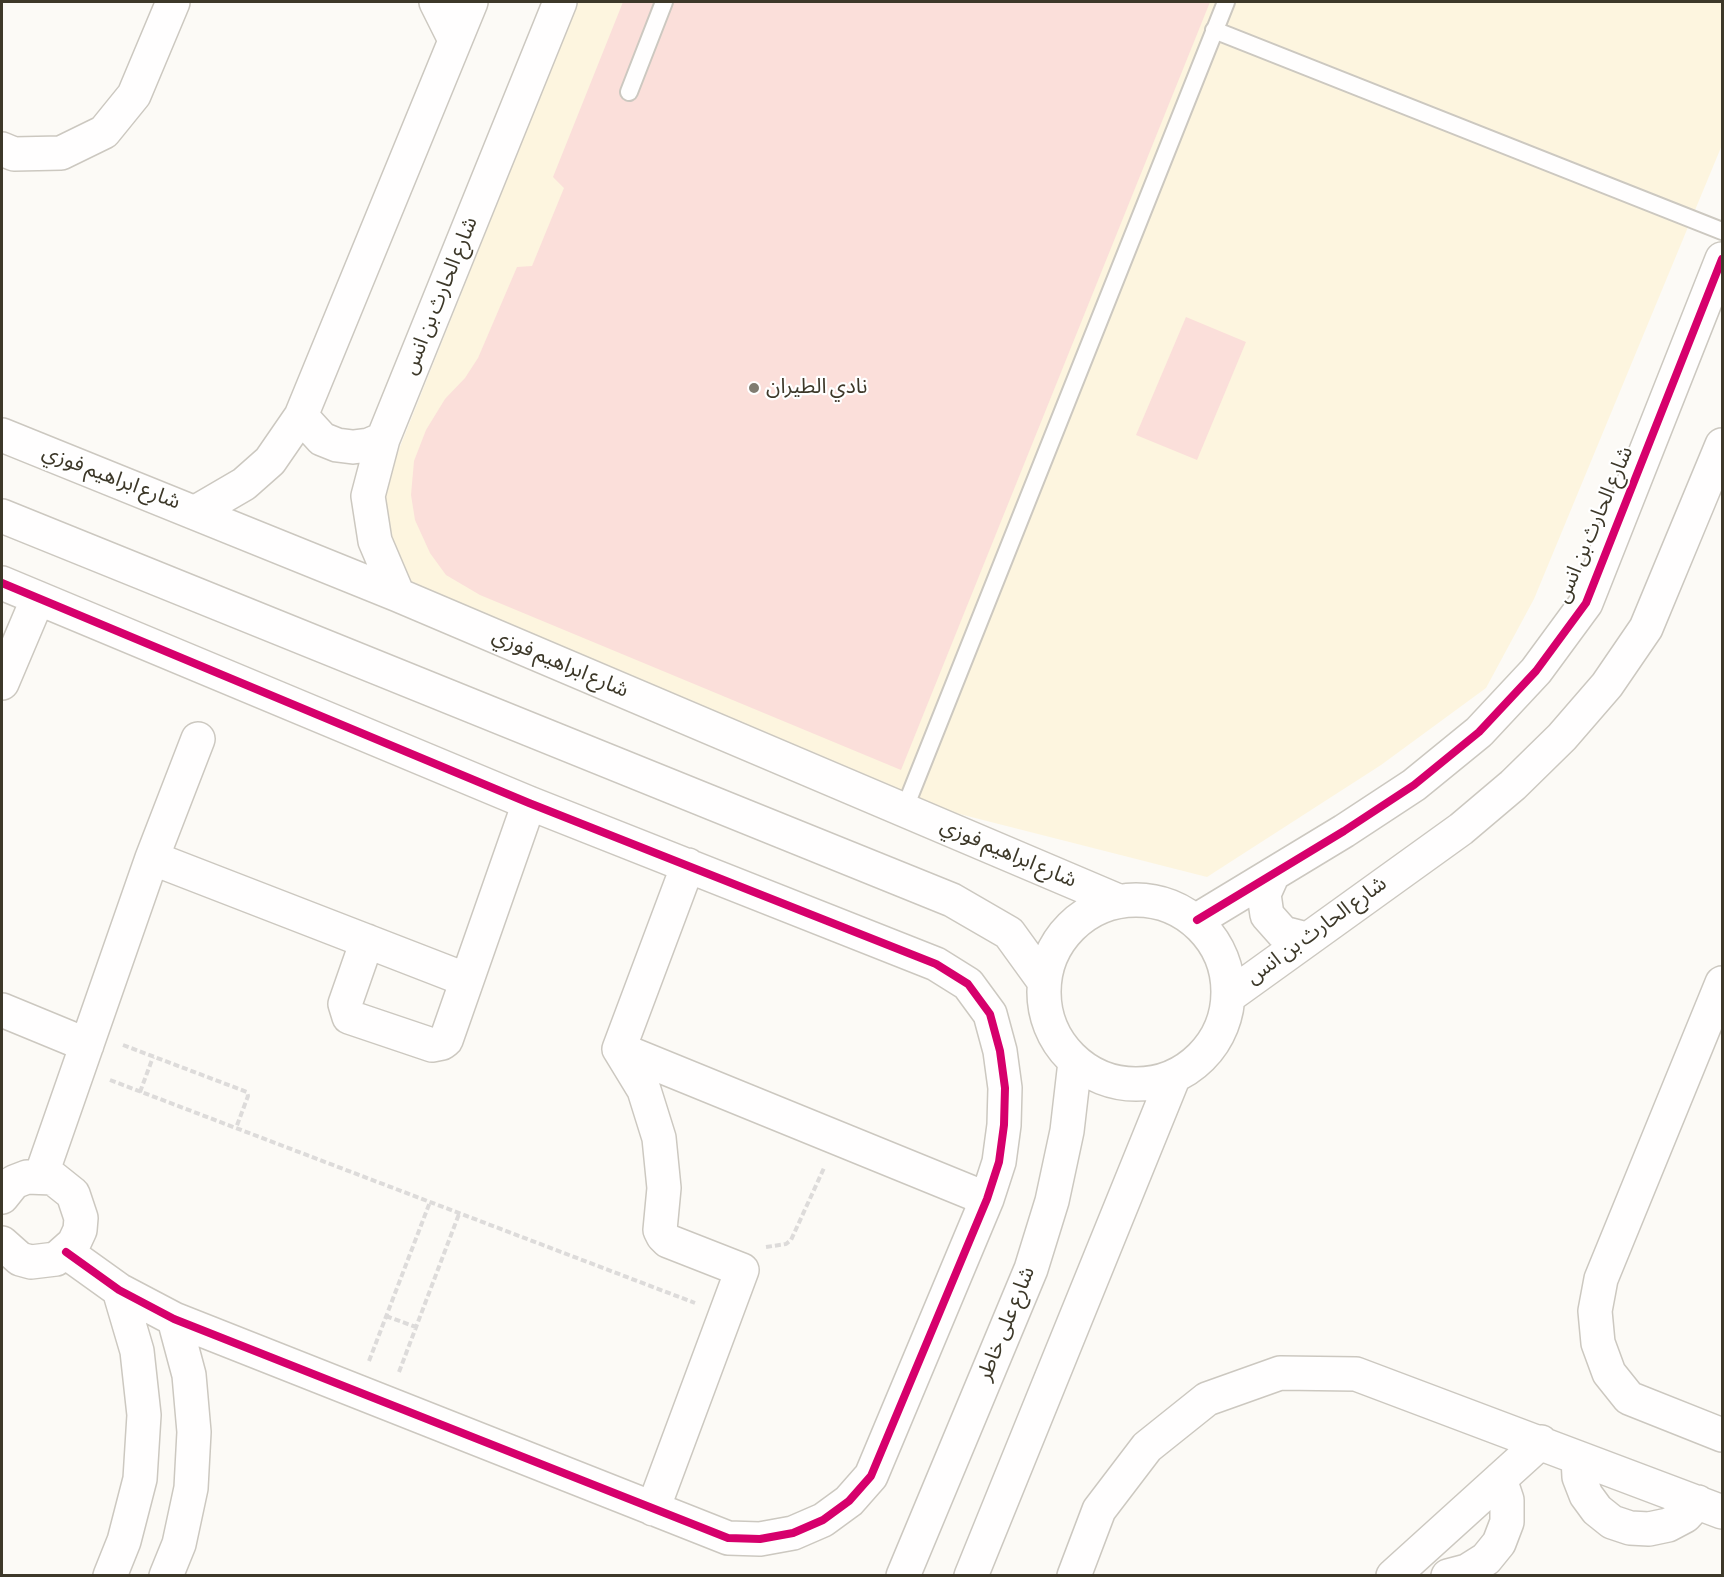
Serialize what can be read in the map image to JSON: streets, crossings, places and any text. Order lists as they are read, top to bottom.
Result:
{
  "streets": {
    "street": ["شارع الحارث بن انس", "شارع ابراهيم فوزي", "شارع على خاطر"]
  },
  "crossings": [
    ["شارع الحارث بن انس", "شارع ابراهيم فوزي"],
    ["شارع الحارث بن انس", "شارع على خاطر"],
    ["شارع ابراهيم فوزي", "شارع على خاطر"]
  ],
  "places": ["نادي الطيران"]
}
